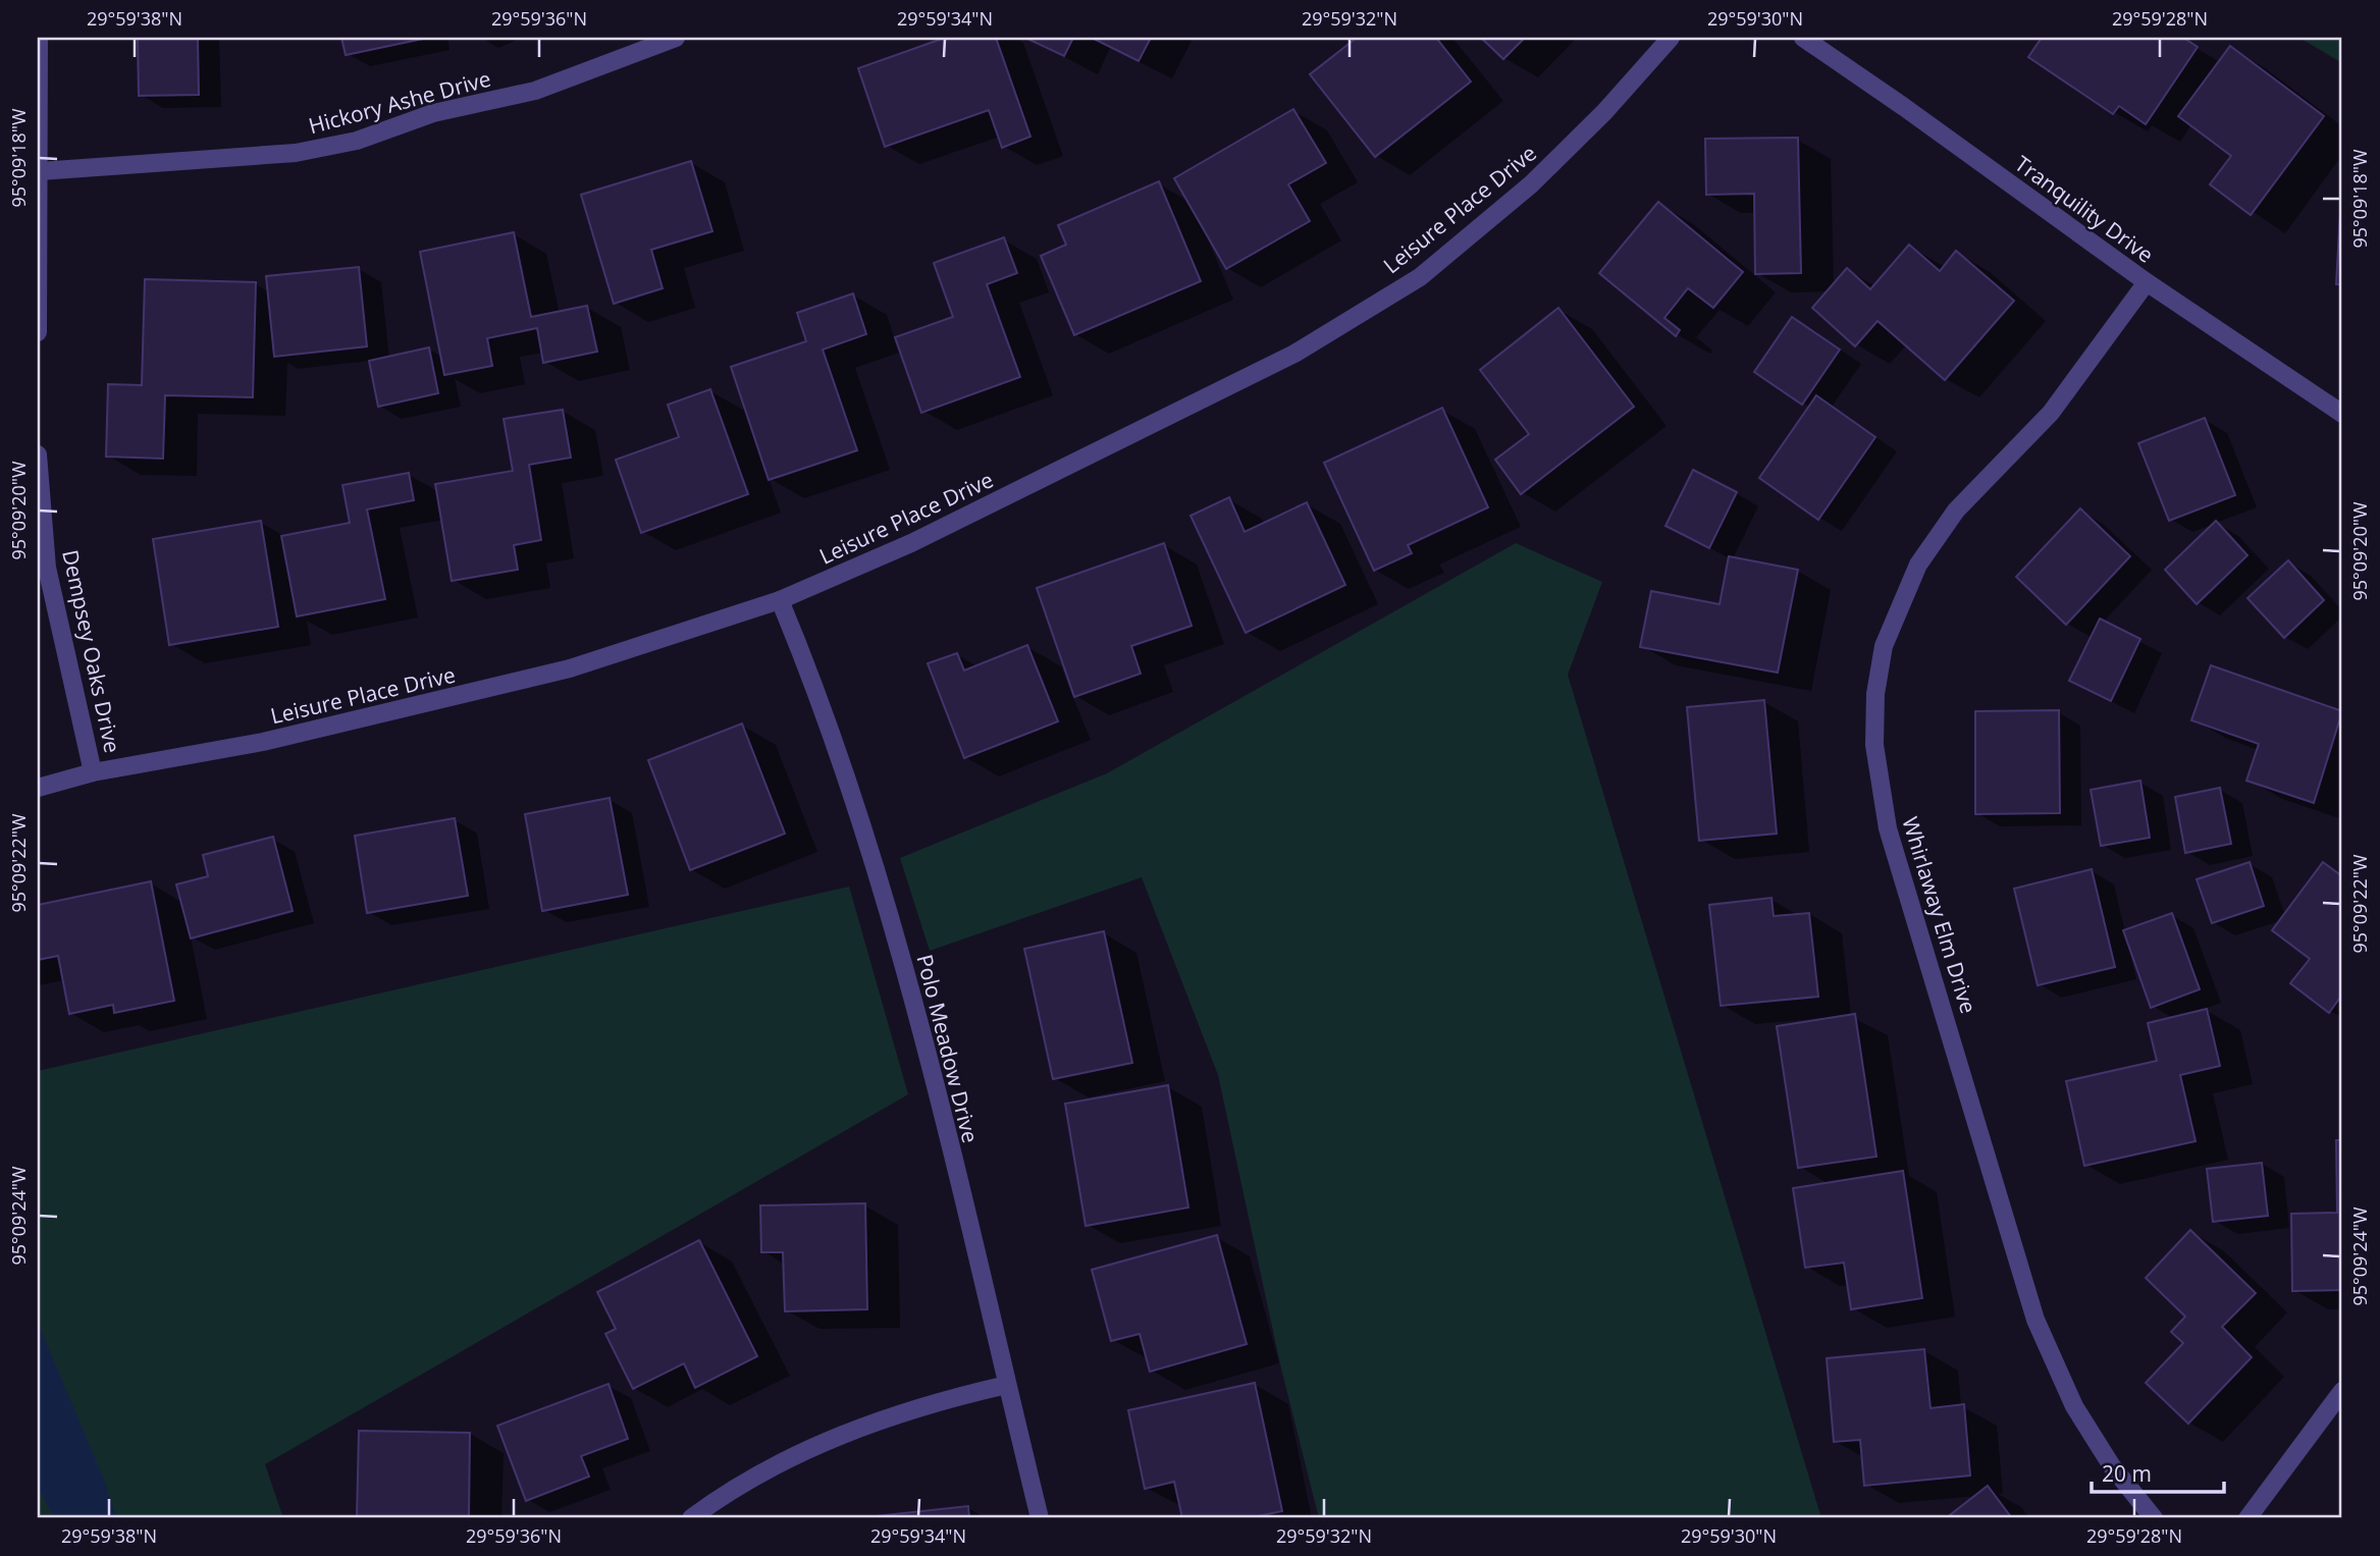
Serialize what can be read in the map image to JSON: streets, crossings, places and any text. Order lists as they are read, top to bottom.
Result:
{
  "streets": {
    "street": [
      "Hickory Ashe Drive",
      "Leisure Place Drive",
      "Tranquility Drive",
      "Dempsey Oaks Drive",
      "Whirlaway Elm Drive",
      "Polo Meadow Drive"
    ]
  },
  "crossings": [
    ["Leisure Place Drive", "Dempsey Oaks Drive"],
    ["Leisure Place Drive", "Polo Meadow Drive"],
    ["Tranquility Drive", "Whirlaway Elm Drive"]
  ],
  "scale_bar": "20 m",
  "coordinates": [
    "29°59'38\"N",
    "29°59'36\"N",
    "29°59'34\"N",
    "29°59'32\"N",
    "29°59'30\"N",
    "29°59'28\"N",
    "95°09'18\"W",
    "95°09'20\"W",
    "95°09'22\"W",
    "95°09'24\"W"
  ]
}
